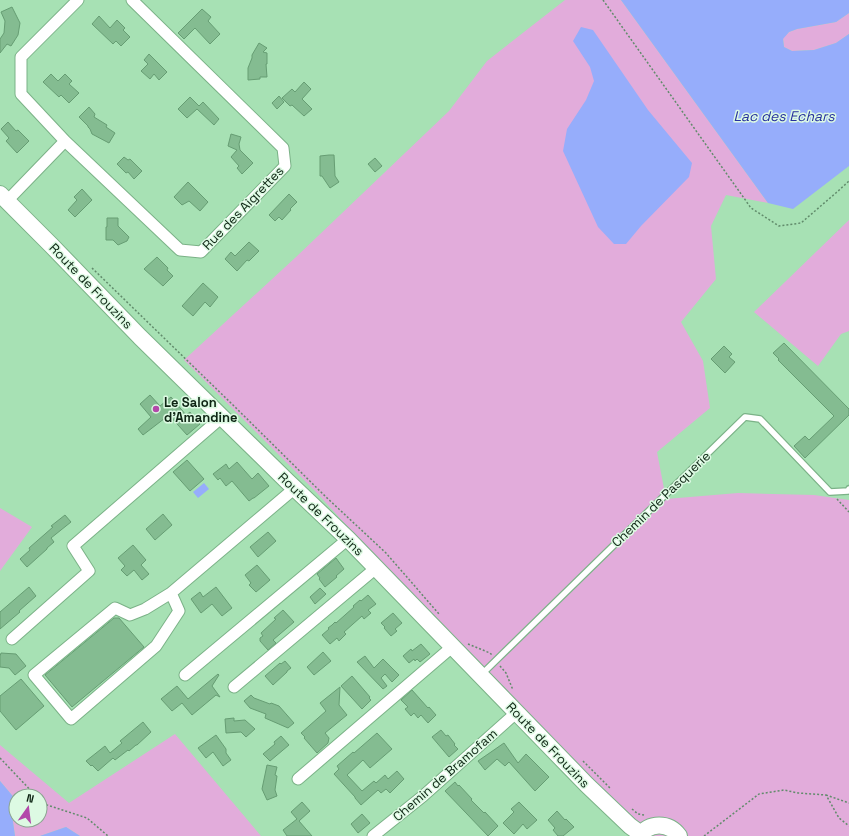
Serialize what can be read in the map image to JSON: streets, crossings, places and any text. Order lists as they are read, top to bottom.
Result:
{
  "streets": {
    "main road": ["Route de Frouzins"],
    "street": ["Rue des Aigrettes", "Chemin de Bramofam"],
    "lane": ["Chemin de Pasquerie"]
  },
  "crossings": [
    ["Route de Frouzins", "Chemin de Pasquerie"],
    ["Route de Frouzins", "Chemin de Bramofam"]
  ],
  "water": ["Lac des Echars"],
  "places": ["Le Salon d'Amandine"],
  "north": "top"
}
